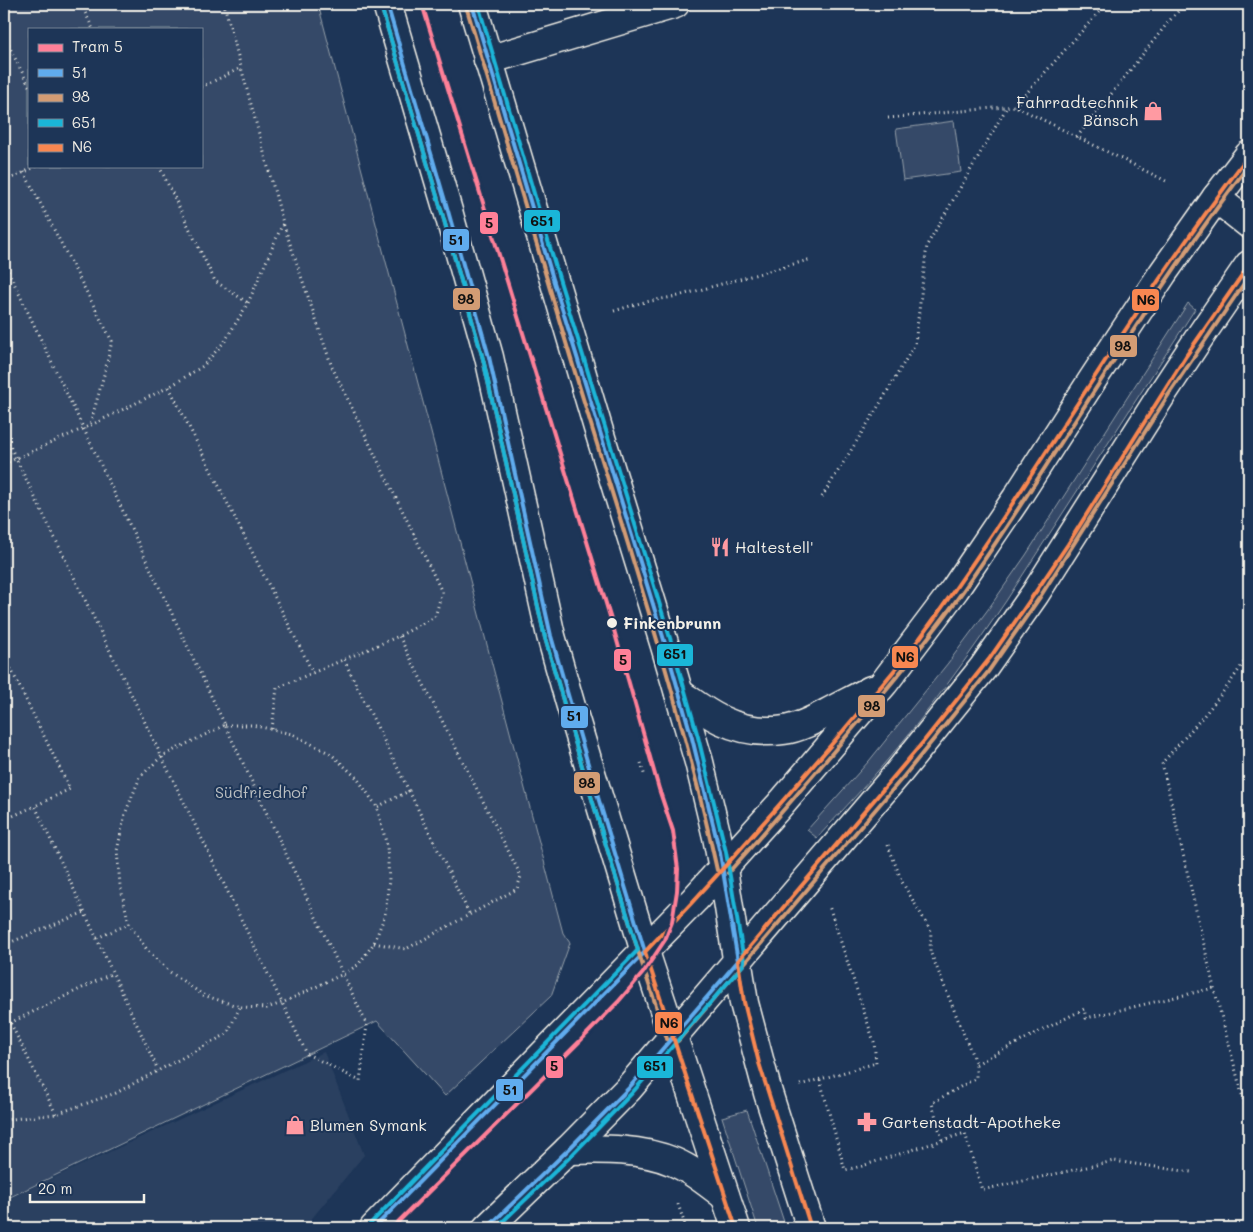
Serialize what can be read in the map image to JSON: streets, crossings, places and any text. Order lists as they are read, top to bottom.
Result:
{
  "parks": ["Südfriedhof"],
  "places": {
    "shop": ["Fahrradtechnik Bänsch", "Blumen Symank"],
    "restaurant": ["Haltestell'"],
    "other": ["Finkenbrunn"],
    "pharmacy": ["Gartenstadt-Apotheke"]
  },
  "lines": [
    "tram line 5",
    "transit line 51",
    "transit line 651",
    "transit line 98",
    "transit line N6"
  ],
  "legend": [
    "Tram 5",
    "51",
    "98",
    "651",
    "N6"
  ],
  "scale_bar": "20 m"
}
